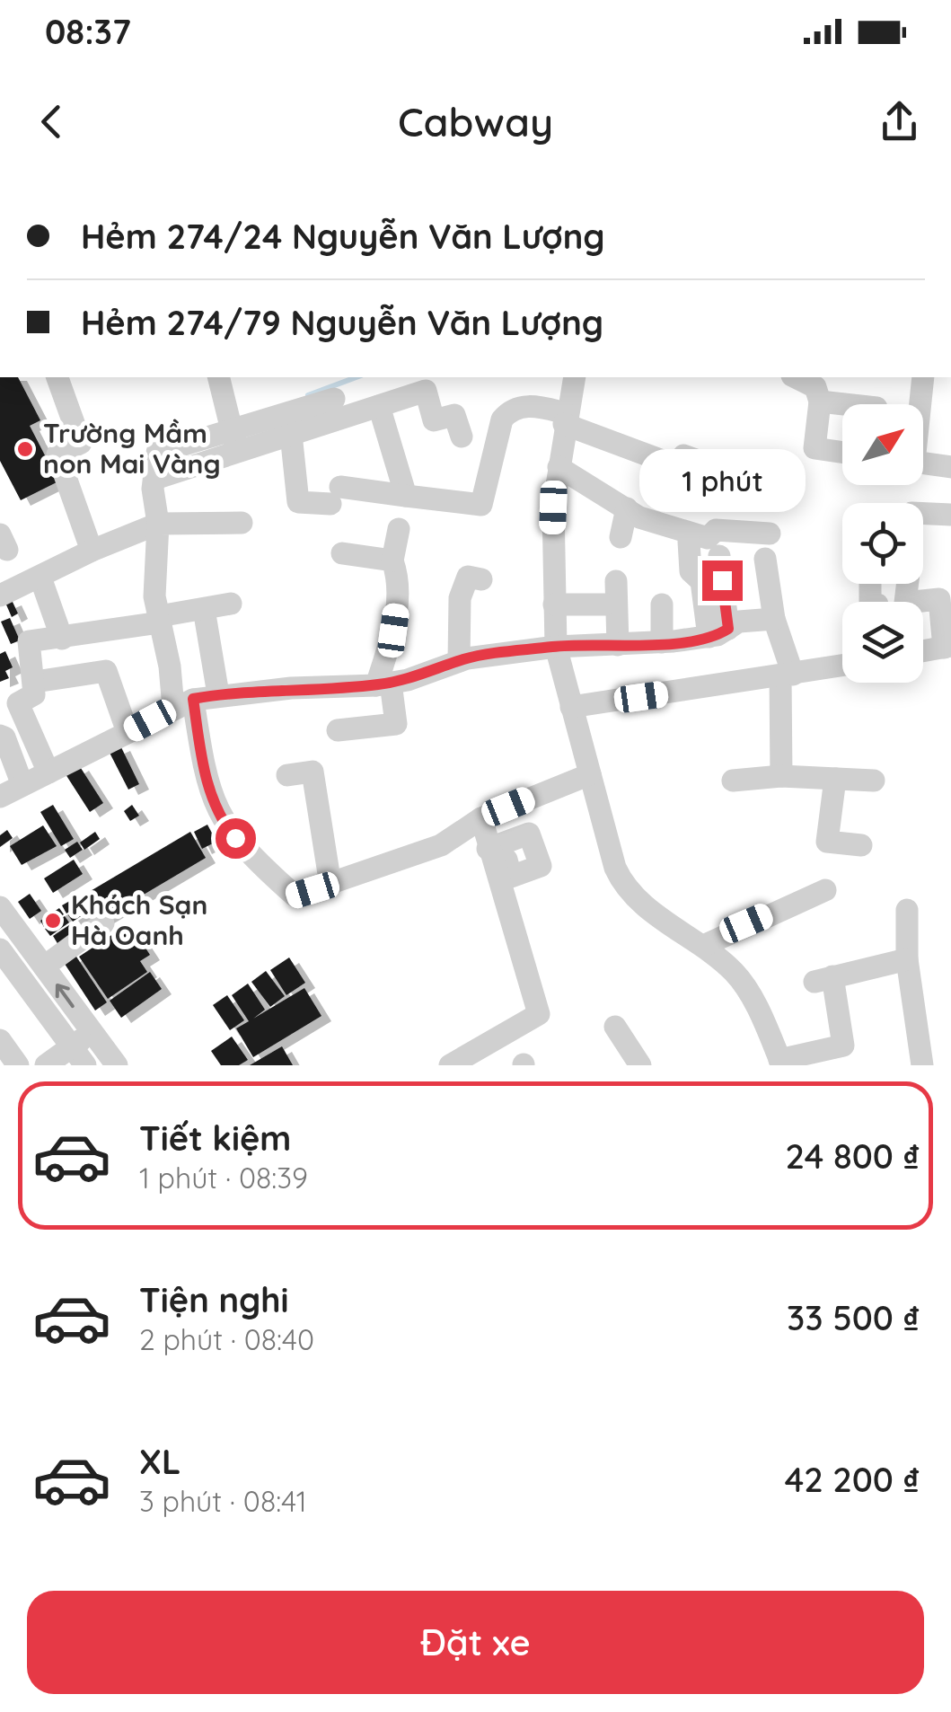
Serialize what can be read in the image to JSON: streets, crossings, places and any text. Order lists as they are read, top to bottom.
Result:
{
  "places": ["Trường Mầm non Mai Vàng", "Khách Sạn Hà Oanh"],
  "north": "top right",
  "page": {
    "status": "08:37",
    "header": "Cabway",
    "banner": ["Hẻm 274/24 Nguyễn Văn Lượng", "Hẻm 274/79 Nguyễn Văn Lượng"],
    "bubble": "1 phút",
    "list": [
      {
        "name": "Tiết kiệm",
        "note": "1 phút · 08:39",
        "value": "24 800 ₫"
      },
      {
        "name": "Tiện nghi",
        "note": "2 phút · 08:40",
        "value": "33 500 ₫"
      },
      {
        "name": "XL",
        "note": "3 phút · 08:41",
        "value": "42 200 ₫"
      }
    ],
    "buttons": "Đặt xe"
  }
}
